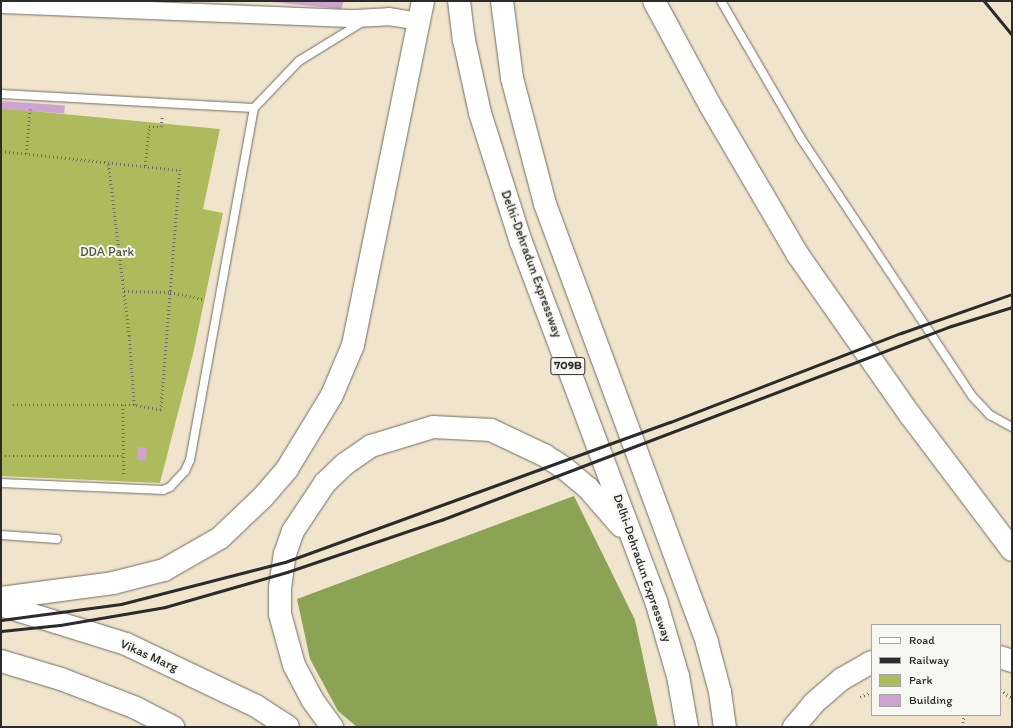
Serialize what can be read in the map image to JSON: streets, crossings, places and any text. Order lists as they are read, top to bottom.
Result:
{
  "streets": {
    "main road": ["Delhi-Dehradun Expressway", "709B", "Vikas Marg"]
  },
  "parks": ["DDA Park"],
  "legend": [
    "Road",
    "Railway",
    "Park",
    "Building"
  ]
}
